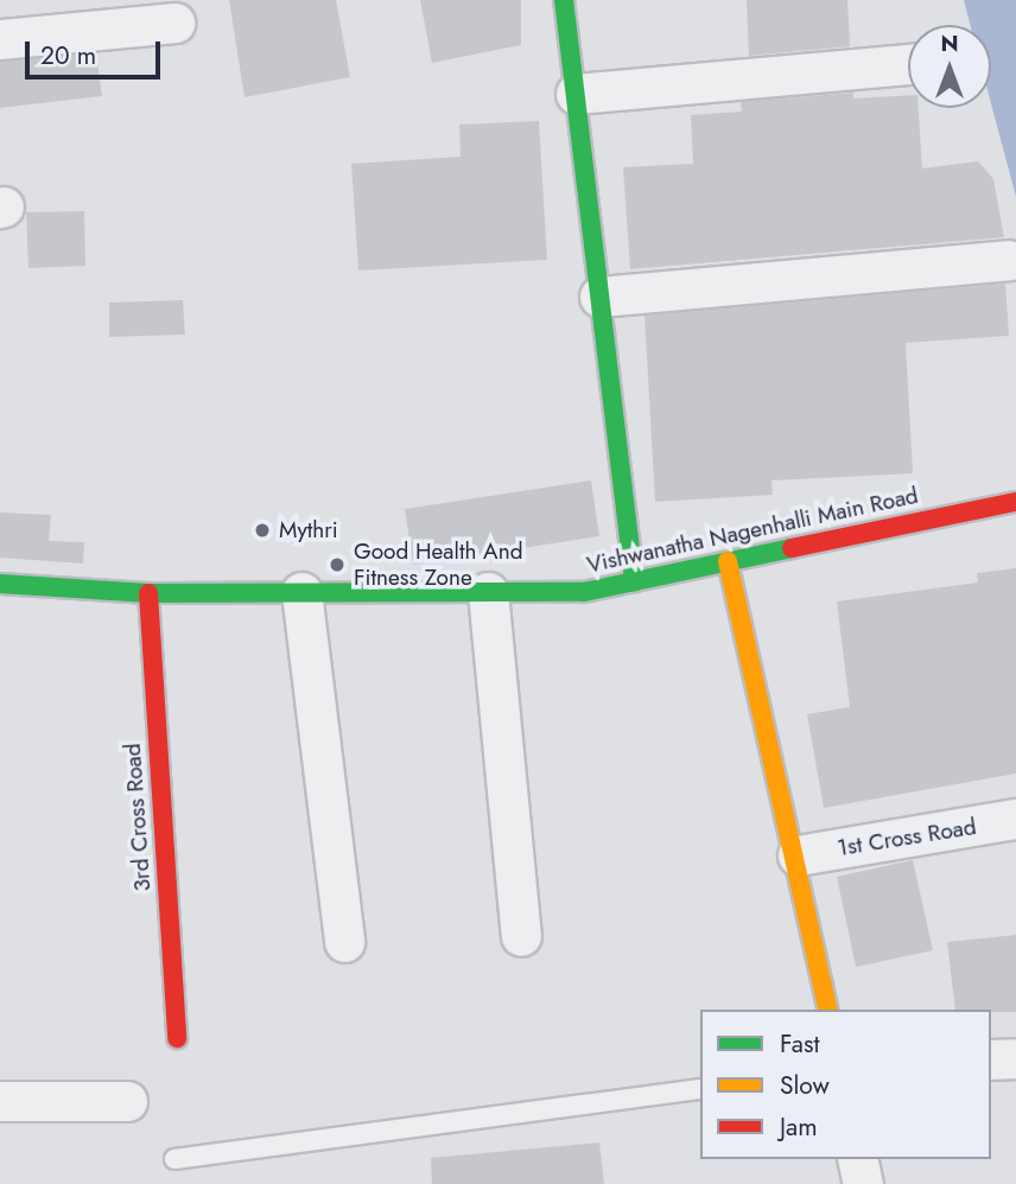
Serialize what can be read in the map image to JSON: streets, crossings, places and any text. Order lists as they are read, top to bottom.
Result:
{
  "streets": {
    "street": ["Vishwanatha Nagenhalli Main Road", "3rd Cross Road", "1st Cross Road"]
  },
  "crossings": [
    ["Vishwanatha Nagenhalli Main Road", "3rd Cross Road"]
  ],
  "places": ["Mythri", "Good Health And Fitness Zone"],
  "legend": ["Fast", "Slow", "Jam"],
  "scale_bar": "20 m",
  "north": "top"
}
